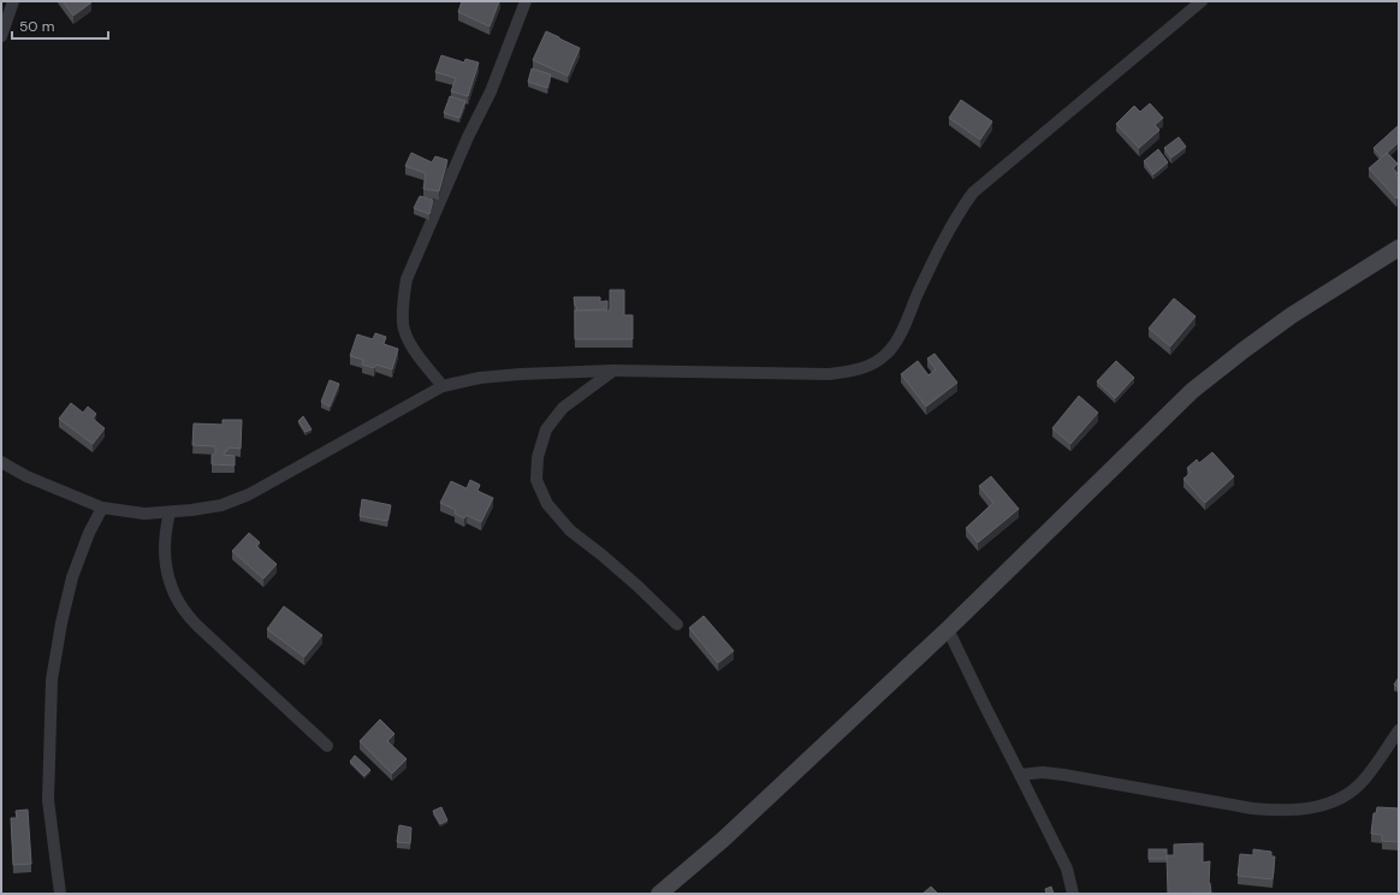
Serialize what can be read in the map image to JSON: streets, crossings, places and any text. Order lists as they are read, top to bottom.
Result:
{
  "scale_bar": "50 m"
}
